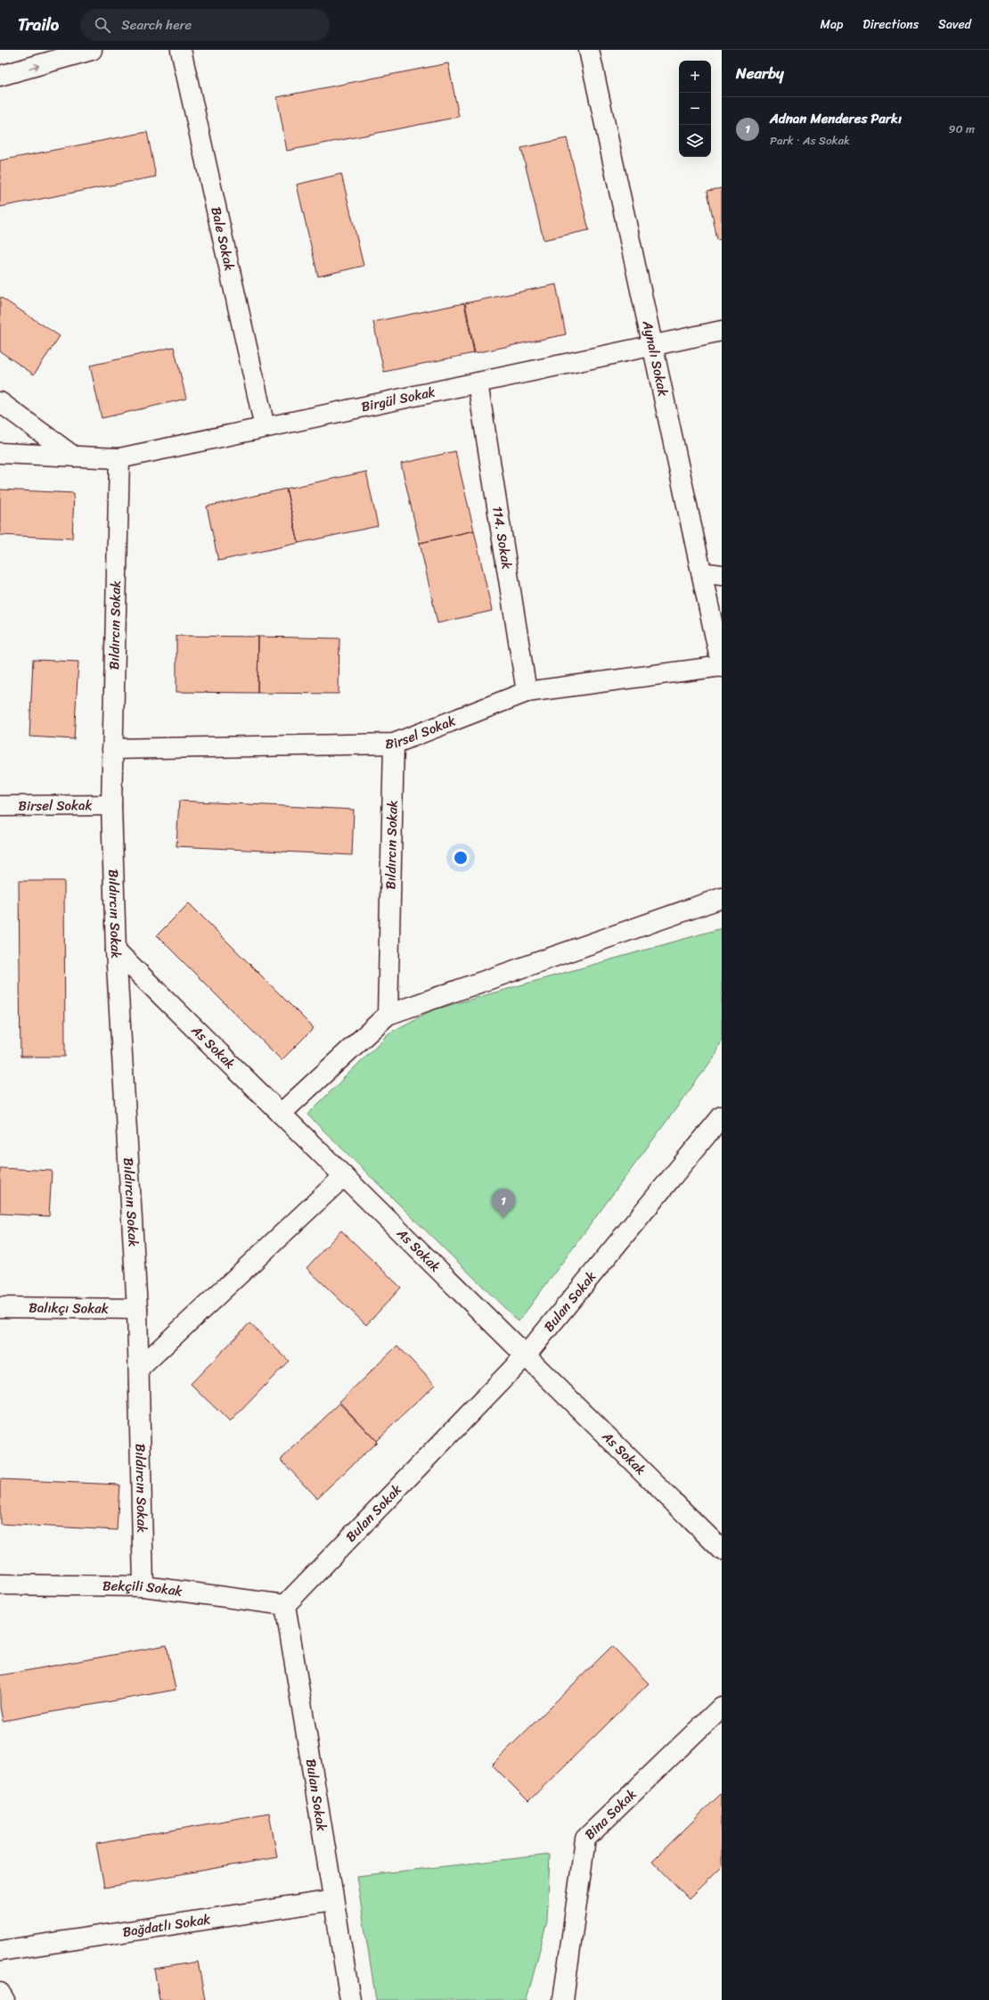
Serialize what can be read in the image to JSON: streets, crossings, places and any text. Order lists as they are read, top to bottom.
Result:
{
  "streets": {
    "street": [
      "Bale Sokak",
      "Aynalı Sokak",
      "Birgül Sokak",
      "114. Sokak",
      "Bıldırcın Sokak",
      "Birsel Sokak",
      "As Sokak",
      "Bulan Sokak",
      "Balıkçı Sokak",
      "Bekçili Sokak",
      "Bina Sokak",
      "Bağdatlı Sokak"
    ]
  },
  "crossings": [
    ["Bale Sokak", "Birgül Sokak"],
    ["Aynalı Sokak", "Birgül Sokak"],
    ["Aynalı Sokak", "Birsel Sokak"],
    ["Birgül Sokak", "114. Sokak"],
    ["Birgül Sokak", "Bıldırcın Sokak"],
    ["114. Sokak", "Birsel Sokak"],
    ["Bıldırcın Sokak", "Birsel Sokak"],
    ["Bıldırcın Sokak", "As Sokak"],
    ["Bıldırcın Sokak", "Balıkçı Sokak"],
    ["Bıldırcın Sokak", "Bekçili Sokak"],
    ["As Sokak", "Bulan Sokak"],
    ["Bulan Sokak", "Bekçili Sokak"],
    ["Bulan Sokak", "Bağdatlı Sokak"]
  ],
  "page": {
    "header": "Trailo",
    "search": "Search here",
    "nav": ["Map", "Directions", "Saved"],
    "heading": "Nearby",
    "map_buttons": ["+", "−"],
    "list": [
      {
        "mark": "1",
        "name": "Adnan Menderes Parkı",
        "note": "Park · As Sokak",
        "value": "90 m"
      }
    ],
    "pins": "1"
  }
}
